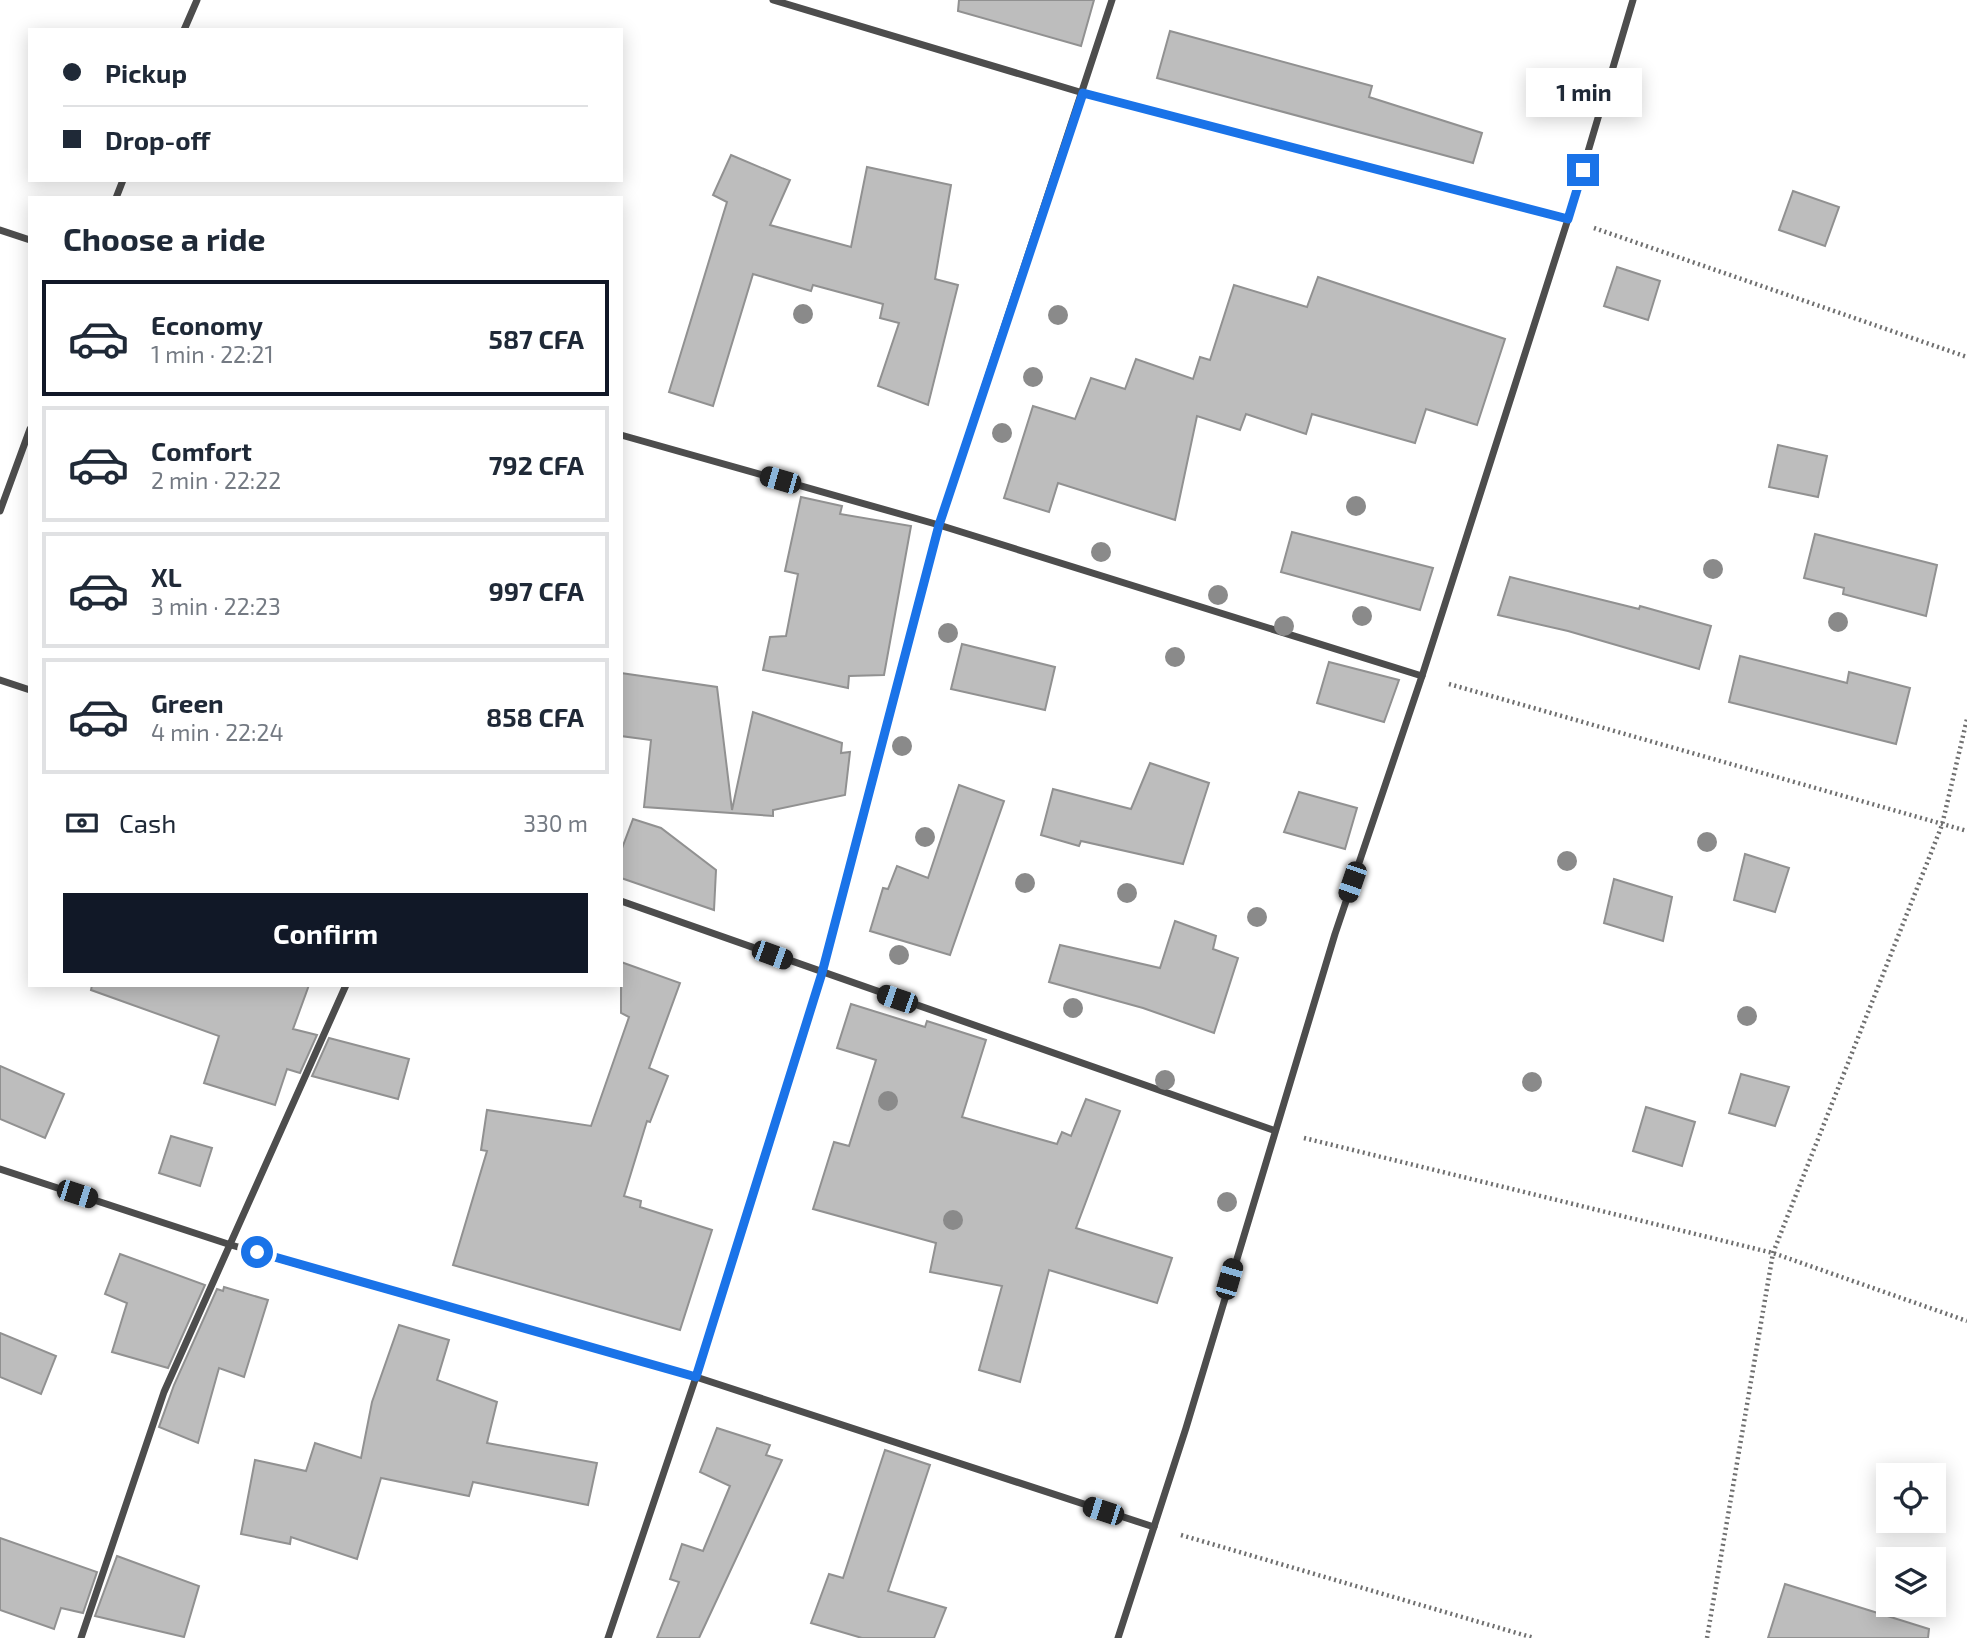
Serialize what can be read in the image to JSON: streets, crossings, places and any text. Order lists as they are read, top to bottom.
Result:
{
  "page": {
    "banner": ["Pickup", "Drop-off"],
    "bubble": "1 min",
    "heading": "Choose a ride",
    "list": [
      {
        "name": "Economy",
        "note": "1 min · 22:21",
        "value": "587 CFA"
      },
      {
        "name": "Comfort",
        "note": "2 min · 22:22",
        "value": "792 CFA"
      },
      {
        "name": "XL",
        "note": "3 min · 22:23",
        "value": "997 CFA"
      },
      {
        "name": "Green",
        "note": "4 min · 22:24",
        "value": "858 CFA"
      }
    ],
    "pay": ["Cash", "330 m"],
    "buttons": "Confirm"
  }
}
